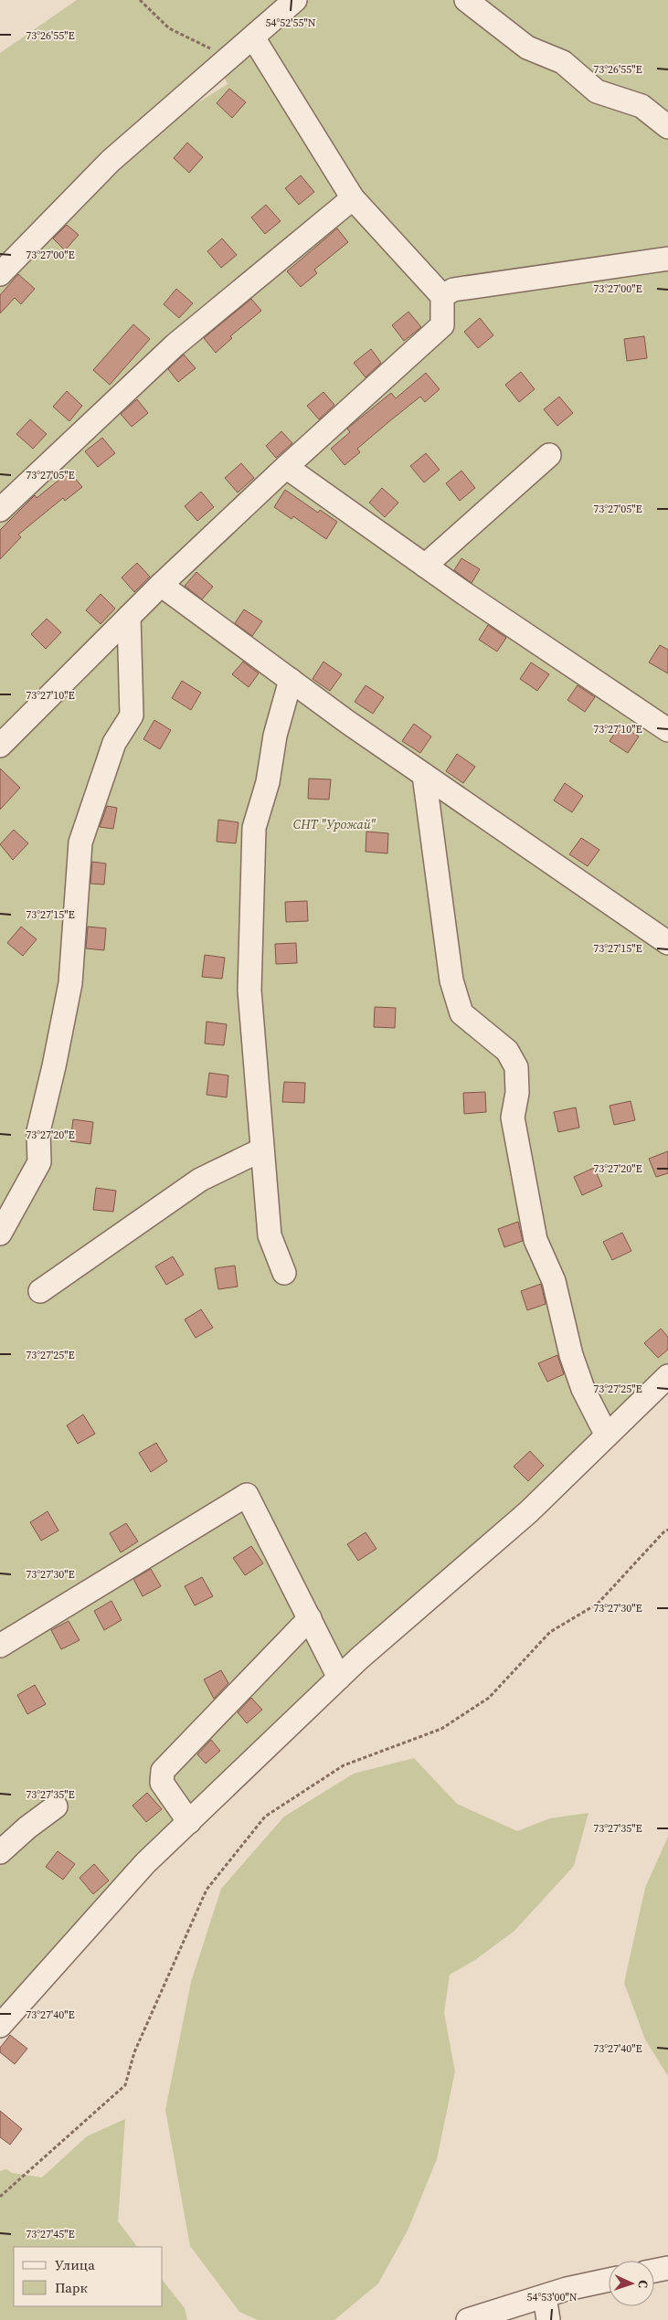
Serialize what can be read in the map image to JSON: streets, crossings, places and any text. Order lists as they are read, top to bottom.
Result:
{
  "parks": ["СНТ \"Урожай\""],
  "legend": ["Улица", "Парк"],
  "north": "right",
  "coordinates": [
    "54°52'55\"N",
    "73°26'55\"E",
    "73°27'00\"E",
    "73°27'05\"E",
    "73°27'10\"E",
    "73°27'15\"E",
    "73°27'20\"E",
    "73°27'25\"E",
    "73°27'30\"E",
    "73°27'35\"E",
    "73°27'40\"E",
    "73°27'45\"E",
    "54°53'00\"N"
  ]
}
